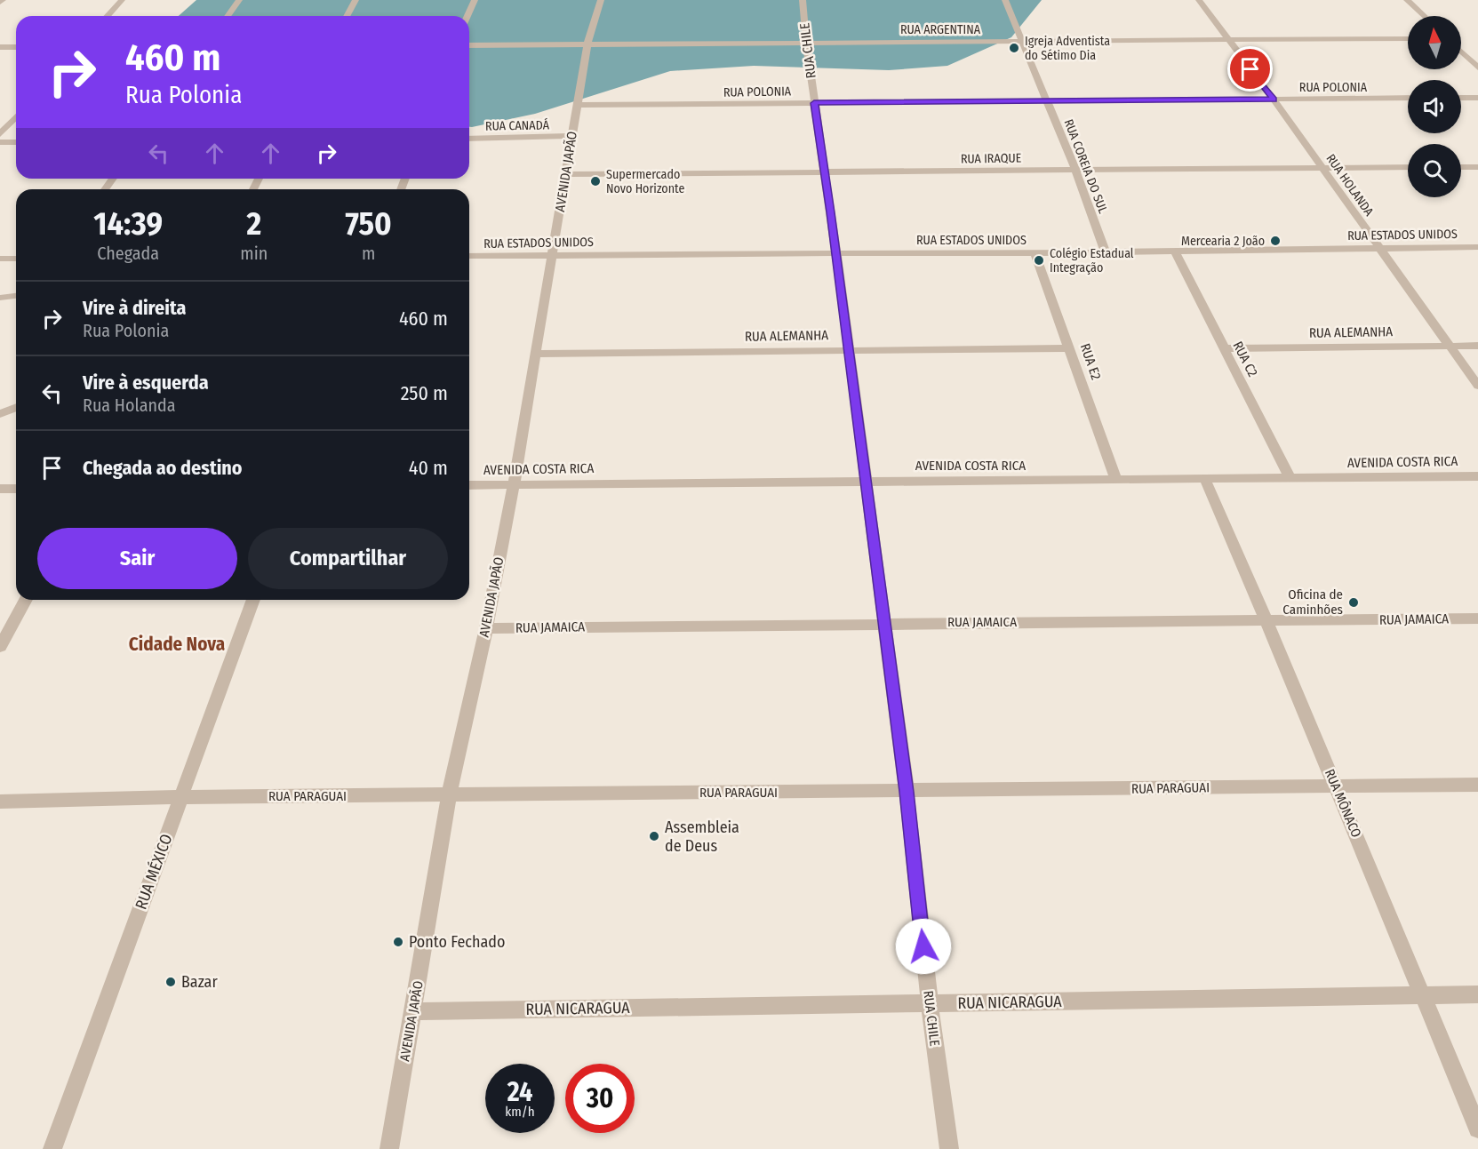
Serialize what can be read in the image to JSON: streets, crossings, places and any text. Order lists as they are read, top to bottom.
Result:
{
  "streets": {
    "street": [
      "RUA ARGENTINA",
      "RUA CHILE",
      "RUA POLONIA",
      "RUA CANADÁ",
      "RUA IRAQUE",
      "RUA COREIA DO SUL",
      "AVENIDA JAPÃO",
      "RUA HOLANDA",
      "RUA ESTADOS UNIDOS",
      "RUA ALEMANHA",
      "RUA C2",
      "RUA E2",
      "AVENIDA COSTA RICA",
      "RUA JAMAICA",
      "RUA PARAGUAI",
      "RUA MÔNACO",
      "RUA MÉXICO",
      "RUA NICARAGUA"
    ]
  },
  "crossings": [
    ["RUA ARGENTINA", "RUA CHILE"],
    ["RUA ARGENTINA", "RUA COREIA DO SUL"],
    ["RUA ARGENTINA", "AVENIDA JAPÃO"],
    ["RUA ARGENTINA", "RUA HOLANDA"],
    ["RUA CHILE", "RUA POLONIA"],
    ["RUA CHILE", "RUA IRAQUE"],
    ["RUA CHILE", "RUA ESTADOS UNIDOS"],
    ["RUA CHILE", "RUA ALEMANHA"],
    ["RUA CHILE", "AVENIDA COSTA RICA"],
    ["RUA CHILE", "RUA JAMAICA"],
    ["RUA CHILE", "RUA PARAGUAI"],
    ["RUA CHILE", "RUA NICARAGUA"],
    ["RUA POLONIA", "RUA COREIA DO SUL"],
    ["RUA POLONIA", "AVENIDA JAPÃO"],
    ["RUA POLONIA", "RUA HOLANDA"],
    ["RUA CANADÁ", "AVENIDA JAPÃO"],
    ["RUA IRAQUE", "RUA COREIA DO SUL"],
    ["RUA IRAQUE", "AVENIDA JAPÃO"],
    ["RUA IRAQUE", "RUA HOLANDA"],
    ["RUA COREIA DO SUL", "RUA ESTADOS UNIDOS"],
    ["AVENIDA JAPÃO", "RUA ESTADOS UNIDOS"],
    ["AVENIDA JAPÃO", "RUA ALEMANHA"],
    ["AVENIDA JAPÃO", "AVENIDA COSTA RICA"],
    ["AVENIDA JAPÃO", "RUA JAMAICA"],
    ["AVENIDA JAPÃO", "RUA PARAGUAI"],
    ["AVENIDA JAPÃO", "RUA NICARAGUA"],
    ["RUA HOLANDA", "RUA ESTADOS UNIDOS"],
    ["RUA HOLANDA", "RUA ALEMANHA"],
    ["RUA ESTADOS UNIDOS", "RUA C2"],
    ["RUA ESTADOS UNIDOS", "RUA E2"],
    ["RUA ALEMANHA", "RUA C2"],
    ["RUA ALEMANHA", "RUA E2"],
    ["RUA C2", "AVENIDA COSTA RICA"],
    ["RUA E2", "AVENIDA COSTA RICA"],
    ["AVENIDA COSTA RICA", "RUA MÔNACO"],
    ["RUA JAMAICA", "RUA MÔNACO"],
    ["RUA PARAGUAI", "RUA MÔNACO"],
    ["RUA PARAGUAI", "RUA MÉXICO"],
    ["RUA MÔNACO", "RUA NICARAGUA"]
  ],
  "districts": ["Cidade Nova"],
  "places": [
    "Igreja Adventista do Sétimo Dia",
    "Supermercado Novo Horizonte",
    "Mercearia 2 João",
    "Colégio Estadual Integração",
    "Oficina de Caminhões",
    "Assembleia de Deus",
    "Ponto Fechado",
    "Bazar"
  ],
  "north": "top",
  "page": {
    "turn": ["460 m", "Rua Polonia"],
    "eta": [
      "14:39",
      "Chegada",
      "2",
      "min",
      "750",
      "m"
    ],
    "list": [
      {
        "name": "Vire à direita",
        "note": "Rua Polonia",
        "value": "460 m"
      },
      {
        "name": "Vire à esquerda",
        "note": "Rua Holanda",
        "value": "250 m"
      },
      {
        "name": "Chegada ao destino",
        "value": "40 m"
      }
    ],
    "buttons": ["Sair", "Compartilhar"],
    "speed": "24 km/h",
    "limit": "30"
  }
}
